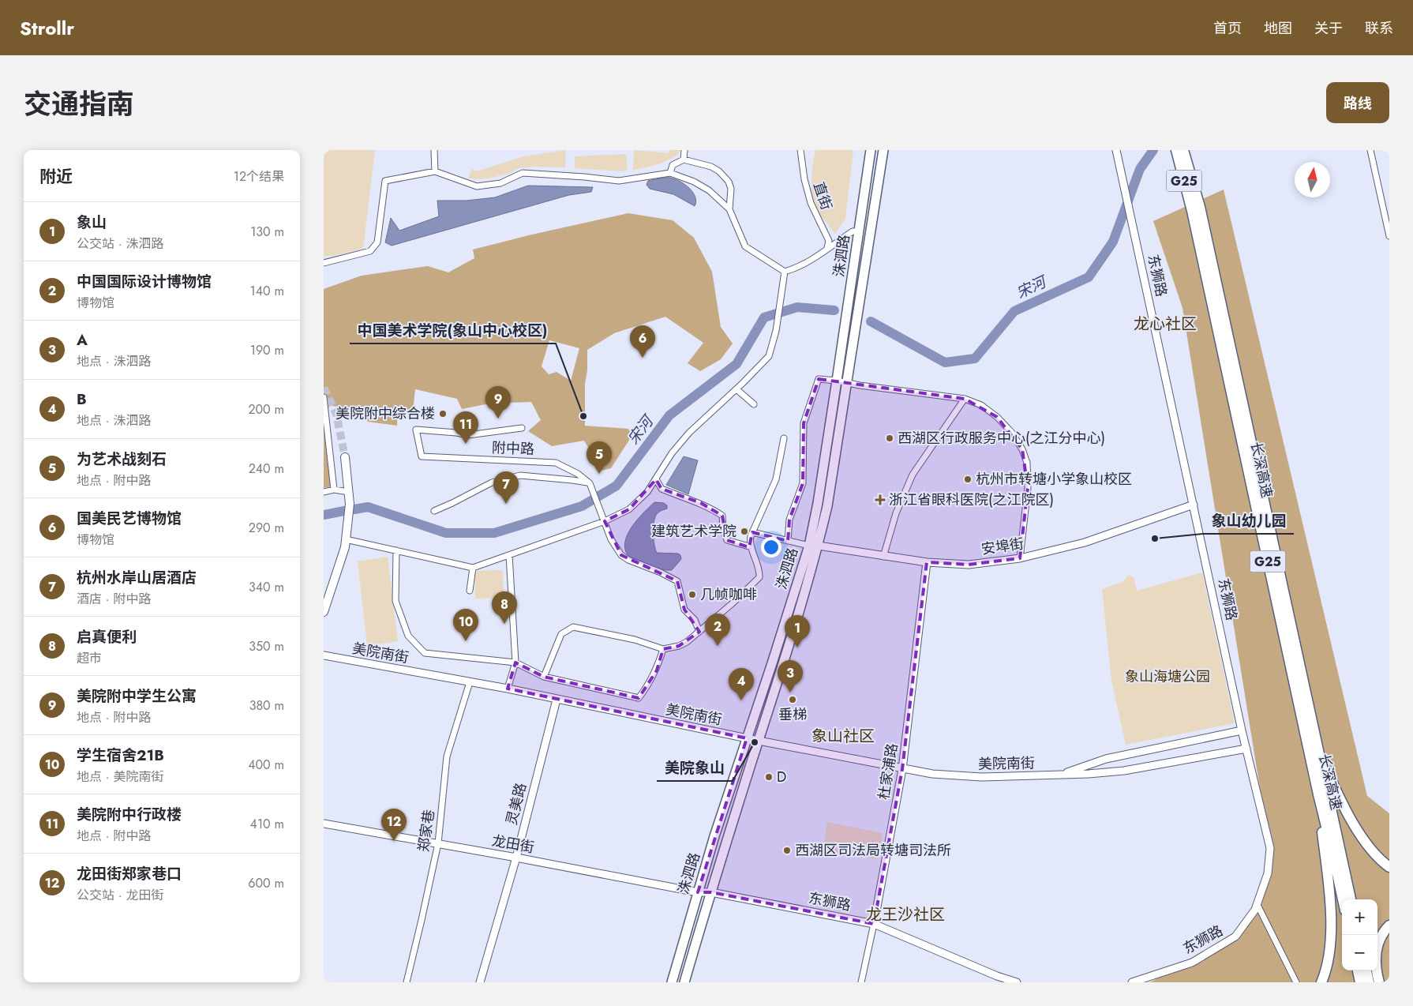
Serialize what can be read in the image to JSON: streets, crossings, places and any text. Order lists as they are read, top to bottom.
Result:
{
  "streets": {
    "highway": ["G25", "长深高速"],
    "main road": ["洙泗路"],
    "street": [
      "直街",
      "东狮路",
      "附中路",
      "安埠街",
      "美院南街",
      "杜家浦路",
      "灵美路",
      "郑家巷",
      "龙田街"
    ]
  },
  "crossings": [
    ["洙泗路", "东狮路"],
    ["洙泗路", "安埠街"],
    ["洙泗路", "美院南街"],
    ["洙泗路", "龙田街"],
    ["东狮路", "安埠街"],
    ["东狮路", "美院南街"],
    ["东狮路", "杜家浦路"],
    ["东狮路", "龙田街"],
    ["安埠街", "杜家浦路"],
    ["美院南街", "杜家浦路"],
    ["美院南街", "灵美路"],
    ["美院南街", "郑家巷"],
    ["灵美路", "龙田街"],
    ["郑家巷", "龙田街"]
  ],
  "districts": ["龙心社区", "象山社区", "龙王沙社区"],
  "water": ["宋河"],
  "parks": ["象山海塘公园"],
  "places": {
    "other": [
      "美院附中综合楼",
      "中国美术学院(象山中心校区)",
      "西湖区行政服务中心(之江分中心)",
      "杭州市转塘小学象山校区",
      "建筑艺术学院",
      "象山幼儿园",
      "几帧咖啡",
      "垂梯",
      "美院象山",
      "D",
      "西湖区司法局转塘司法所"
    ],
    "health": ["浙江省眼科医院(之江院区)"]
  },
  "north": "top",
  "page": {
    "header": "Strollr",
    "nav": [
      "首页",
      "地图",
      "关于",
      "联系"
    ],
    "title": "交通指南",
    "buttons": "路线",
    "heading": ["附近", "12个结果"],
    "list": [
      {
        "mark": "1",
        "name": "象山",
        "note": "公交站 · 洙泗路",
        "value": "130 m"
      },
      {
        "mark": "2",
        "name": "中国国际设计博物馆",
        "note": "博物馆",
        "value": "140 m"
      },
      {
        "mark": "3",
        "name": "A",
        "note": "地点 · 洙泗路",
        "value": "190 m"
      },
      {
        "mark": "4",
        "name": "B",
        "note": "地点 · 洙泗路",
        "value": "200 m"
      },
      {
        "mark": "5",
        "name": "为艺术战刻石",
        "note": "地点 · 附中路",
        "value": "240 m"
      },
      {
        "mark": "6",
        "name": "国美民艺博物馆",
        "note": "博物馆",
        "value": "290 m"
      },
      {
        "mark": "7",
        "name": "杭州水岸山居酒店",
        "note": "酒店 · 附中路",
        "value": "340 m"
      },
      {
        "mark": "8",
        "name": "启真便利",
        "note": "超市",
        "value": "350 m"
      },
      {
        "mark": "9",
        "name": "美院附中学生公寓",
        "note": "地点 · 附中路",
        "value": "380 m"
      },
      {
        "mark": "10",
        "name": "学生宿舍21B",
        "note": "地点 · 美院南街",
        "value": "400 m"
      },
      {
        "mark": "11",
        "name": "美院附中行政楼",
        "note": "地点 · 附中路",
        "value": "410 m"
      },
      {
        "mark": "12",
        "name": "龙田街郑家巷口",
        "note": "公交站 · 龙田街",
        "value": "600 m"
      }
    ],
    "pins": [
      "6",
      "9",
      "11",
      "5",
      "7",
      "8",
      "10",
      "2",
      "1",
      "3",
      "4",
      "12"
    ],
    "map_buttons": ["+", "−"]
  }
}
